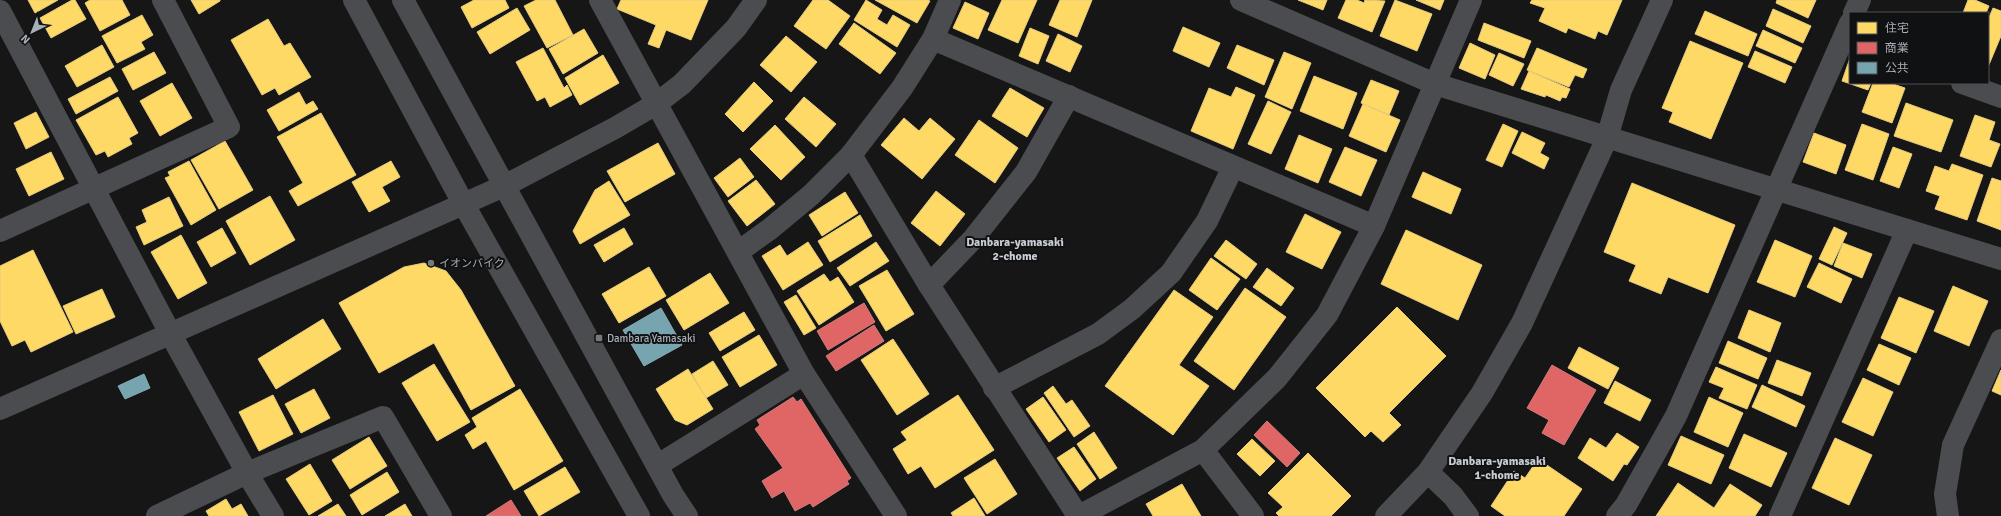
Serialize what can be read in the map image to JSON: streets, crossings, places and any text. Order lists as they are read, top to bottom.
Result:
{
  "districts": ["Danbara-yamasaki 2-chome", "Danbara-yamasaki 1-chome"],
  "places": {
    "other": ["イオンバイク"],
    "transit": ["Dambara Yamasaki"]
  },
  "legend": ["住宅", "商業", "公共"],
  "north": "bottom left"
}
